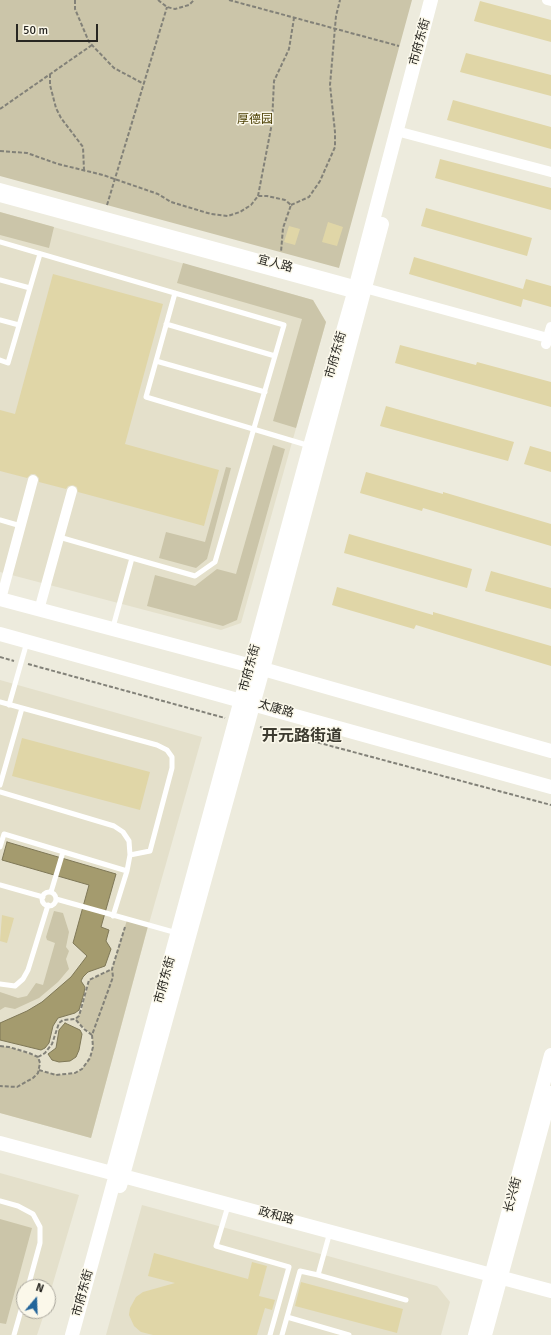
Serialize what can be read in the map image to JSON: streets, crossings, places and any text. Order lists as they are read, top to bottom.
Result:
{
  "streets": {
    "street": [
      "市府东街",
      "宜人路",
      "太康路",
      "长兴街",
      "政和路"
    ]
  },
  "crossings": [
    ["市府东街", "宜人路"],
    ["市府东街", "太康路"],
    ["市府东街", "政和路"],
    ["长兴街", "政和路"]
  ],
  "districts": ["开元路街道"],
  "parks": ["厚德园"],
  "scale_bar": "50 m",
  "north": "top"
}
